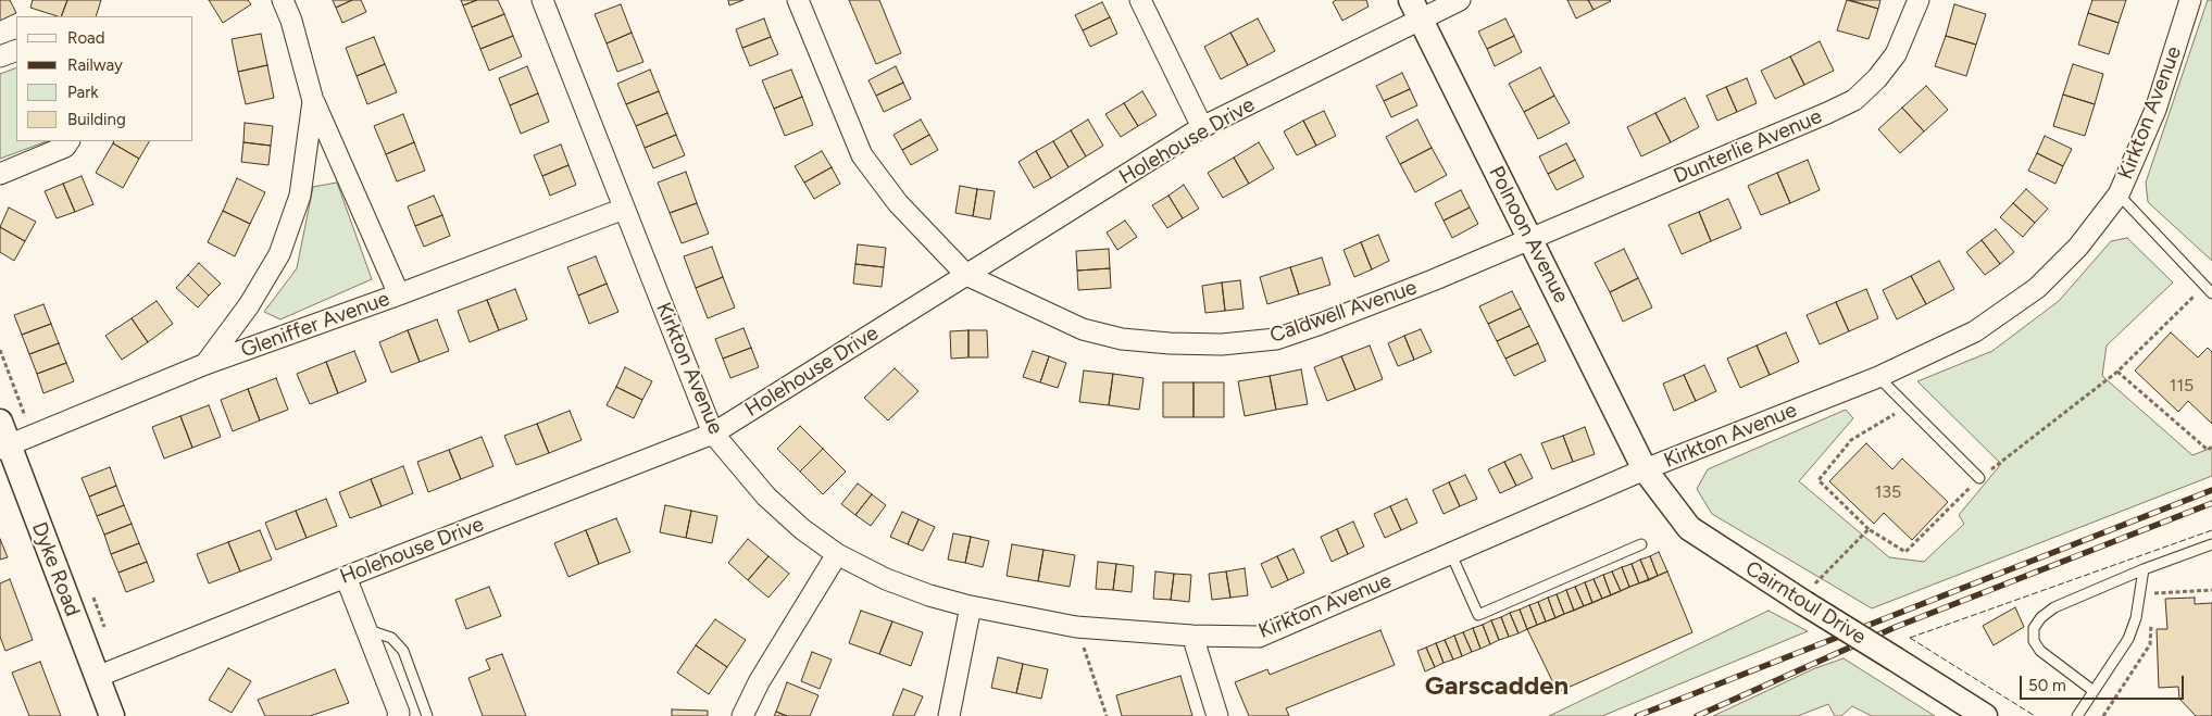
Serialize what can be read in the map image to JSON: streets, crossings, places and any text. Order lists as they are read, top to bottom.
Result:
{
  "streets": {
    "street": [
      "Kirkton Avenue",
      "Holehouse Drive",
      "Dunterlie Avenue",
      "Polnoon Avenue",
      "Caldwell Avenue",
      "Gleniffer Avenue",
      "Dyke Road",
      "Cairntoul Drive"
    ]
  },
  "crossings": [
    ["Kirkton Avenue", "Holehouse Drive"],
    ["Kirkton Avenue", "Polnoon Avenue"],
    ["Kirkton Avenue", "Gleniffer Avenue"],
    ["Kirkton Avenue", "Cairntoul Drive"],
    ["Holehouse Drive", "Polnoon Avenue"],
    ["Holehouse Drive", "Caldwell Avenue"],
    ["Holehouse Drive", "Dyke Road"],
    ["Dunterlie Avenue", "Polnoon Avenue"],
    ["Dunterlie Avenue", "Caldwell Avenue"],
    ["Polnoon Avenue", "Caldwell Avenue"],
    ["Polnoon Avenue", "Cairntoul Drive"],
    ["Gleniffer Avenue", "Dyke Road"]
  ],
  "districts": ["Garscadden"],
  "house_numbers": ["115", "135"],
  "legend": [
    "Road",
    "Railway",
    "Park",
    "Building"
  ],
  "scale_bar": "50 m"
}
